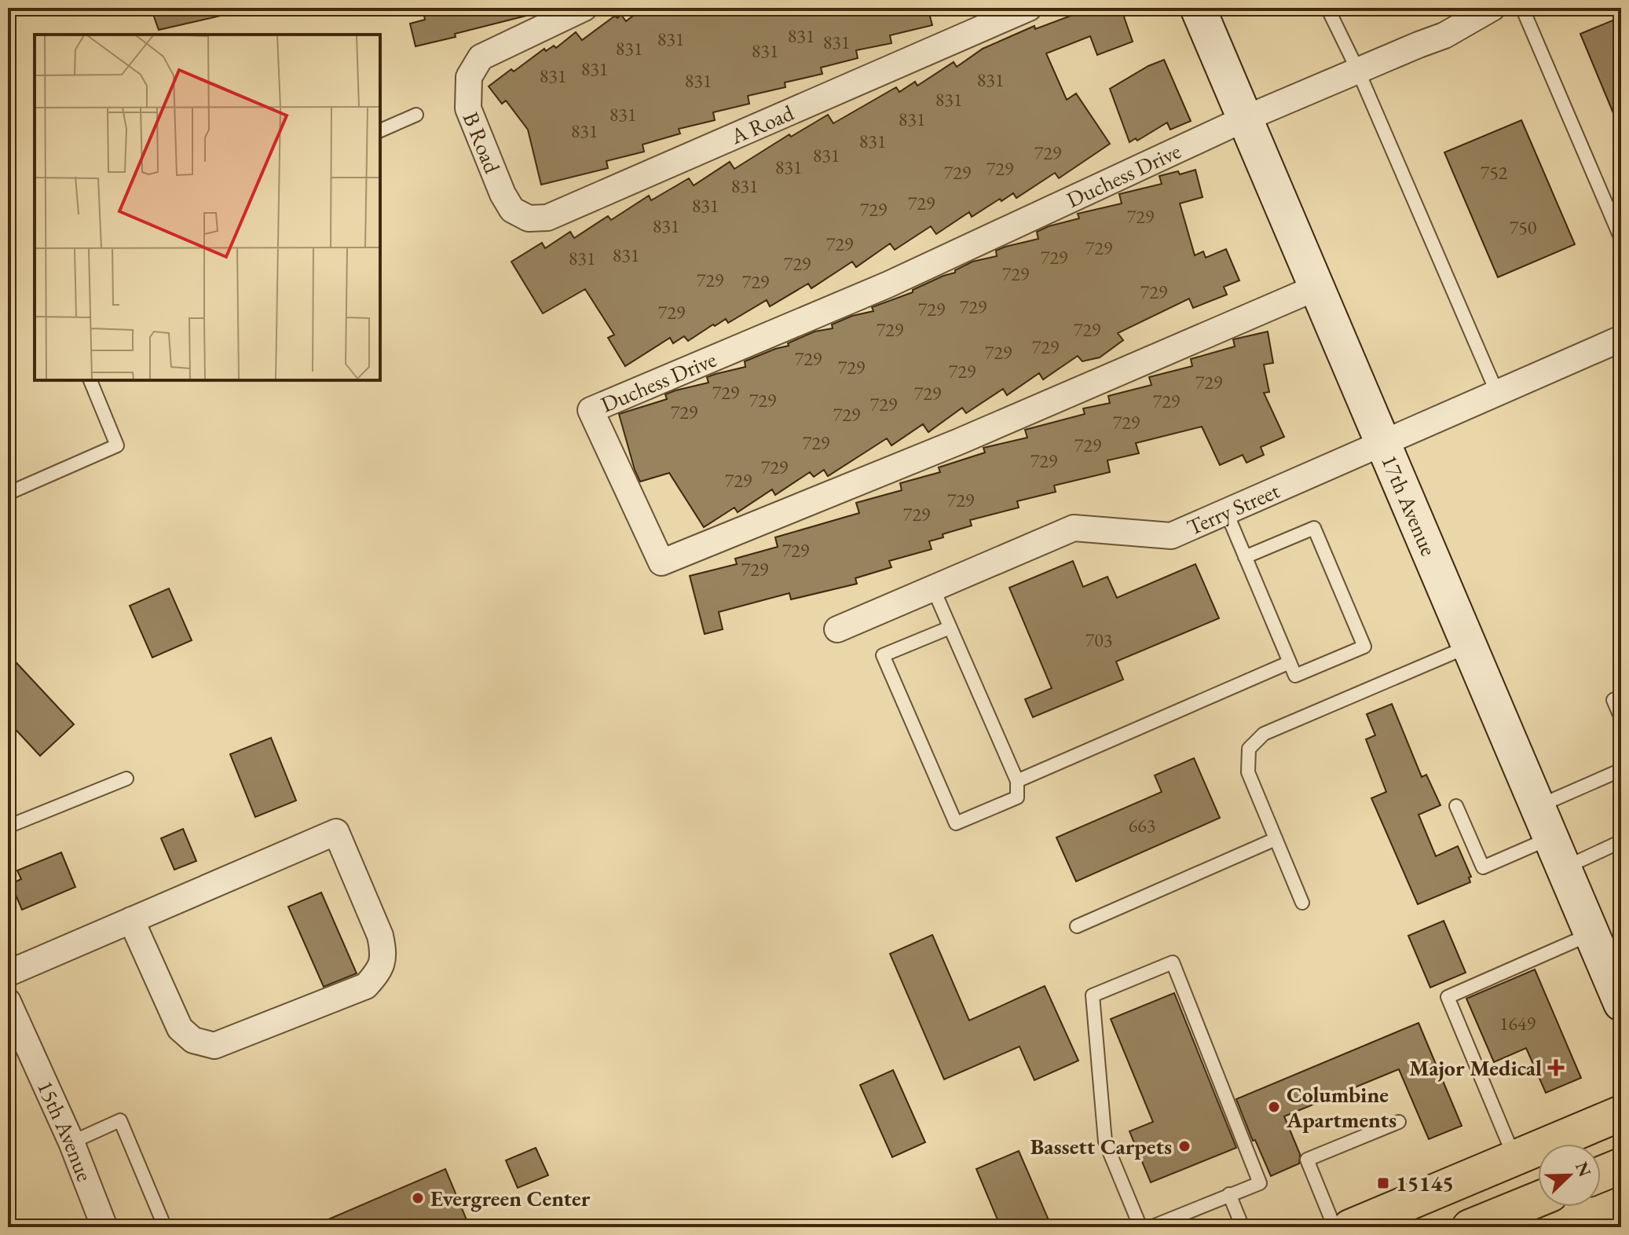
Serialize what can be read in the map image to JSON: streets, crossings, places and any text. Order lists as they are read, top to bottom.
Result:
{
  "streets": {
    "main road": ["17th Avenue"],
    "street": [
      "A Road",
      "B Road",
      "Duchess Drive",
      "Terry Street",
      "15th Avenue"
    ]
  },
  "crossings": [
    ["A Road", "B Road"],
    ["Duchess Drive", "17th Avenue"],
    ["17th Avenue", "Terry Street"]
  ],
  "places": {
    "health": ["Major Medical"],
    "other": ["Columbine Apartments", "Bassett Carpets", "Evergreen Center"],
    "transit": ["15145"]
  },
  "house_numbers": [
    "831",
    "831",
    "831",
    "831",
    "831",
    "831",
    "831",
    "831",
    "831",
    "831",
    "831",
    "831",
    "831",
    "831",
    "729",
    "831",
    "831",
    "729",
    "729",
    "752",
    "831",
    "729",
    "831",
    "729",
    "729",
    "831",
    "750",
    "729",
    "729",
    "831",
    "729",
    "831",
    "729",
    "729",
    "729",
    "729",
    "729",
    "729",
    "729",
    "729",
    "729",
    "729",
    "729",
    "729",
    "729",
    "729",
    "729",
    "729",
    "729",
    "729",
    "729",
    "729",
    "729",
    "729",
    "729",
    "729",
    "729",
    "729",
    "729",
    "729",
    "729",
    "729",
    "729",
    "729",
    "729",
    "703",
    "663",
    "1649"
  ],
  "north": "top right"
}
